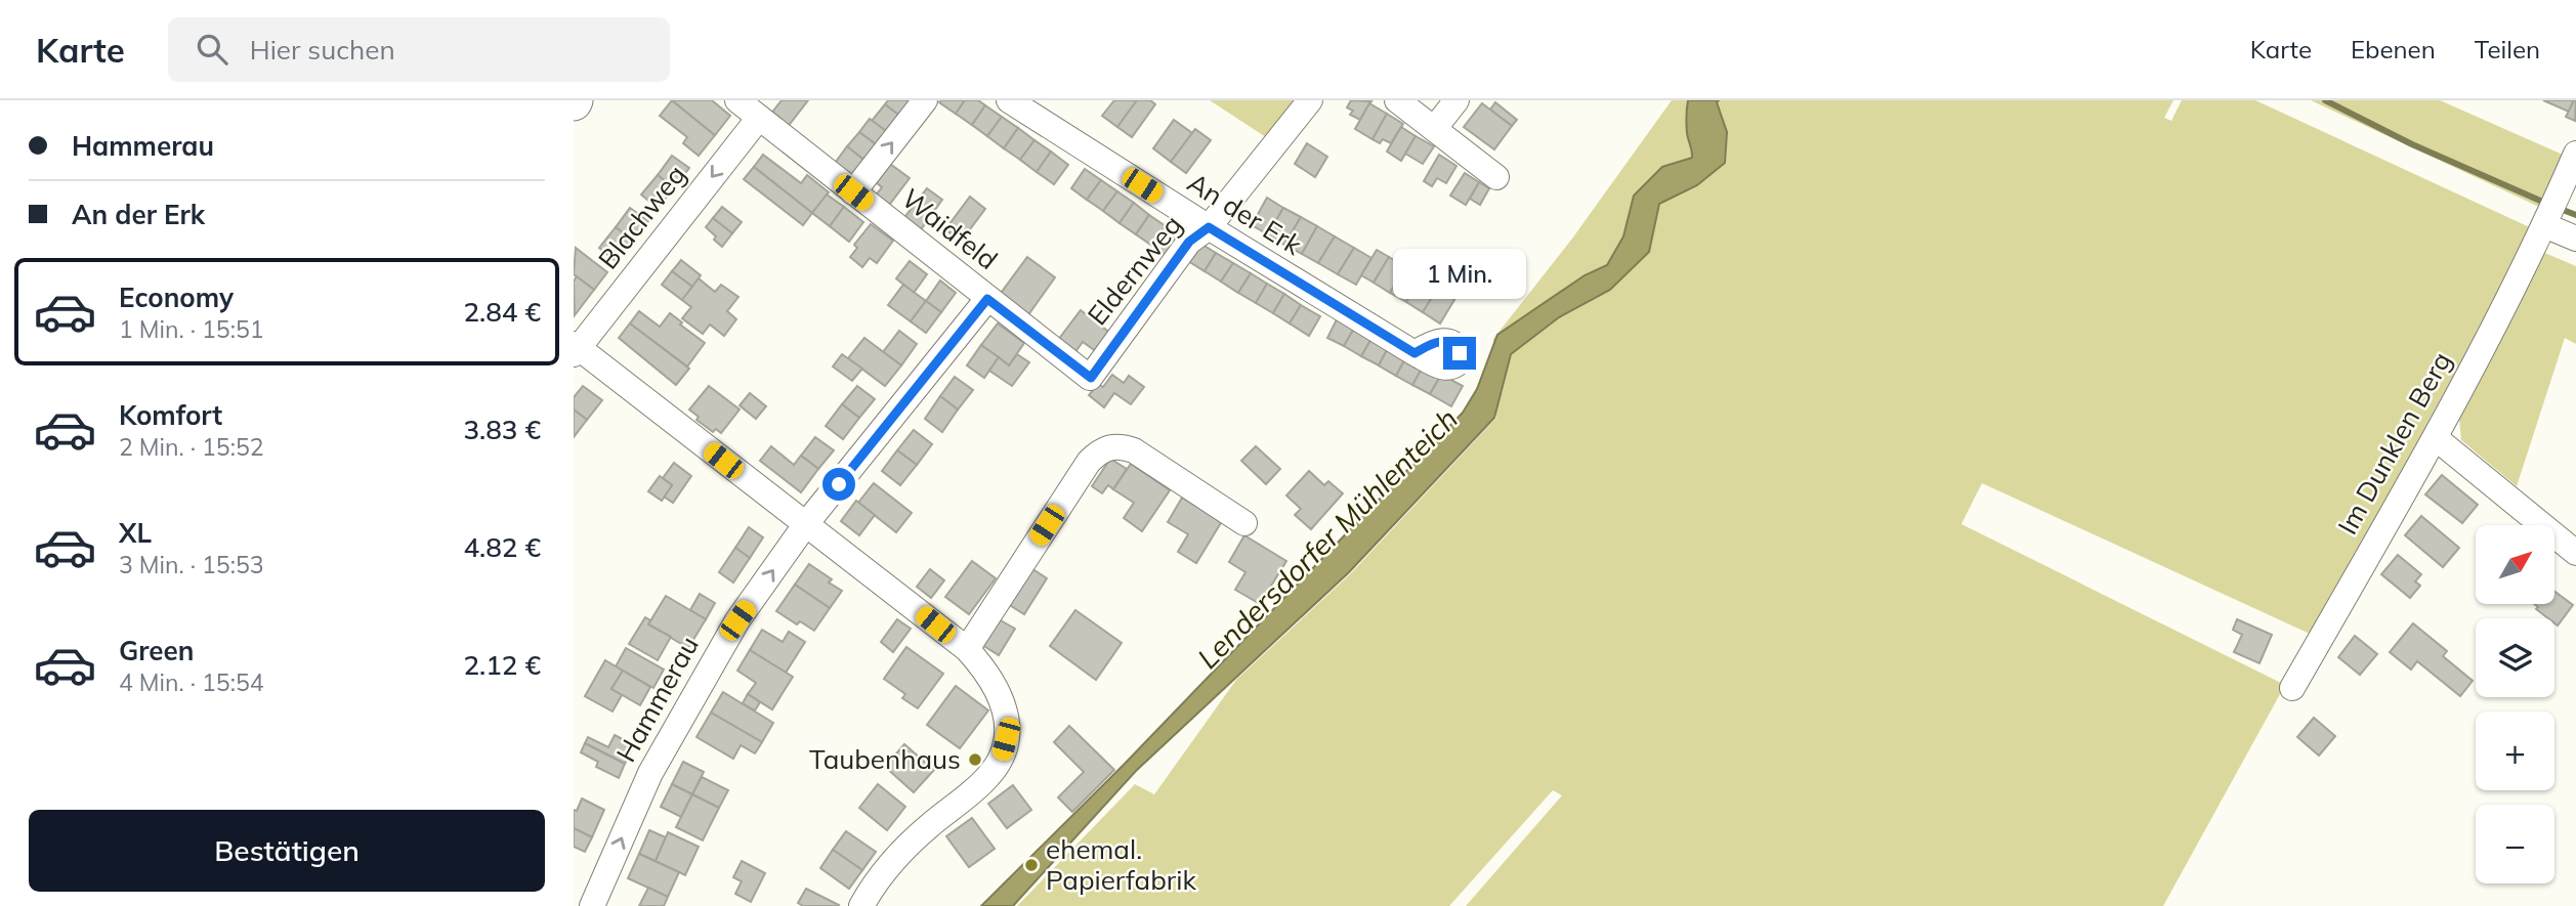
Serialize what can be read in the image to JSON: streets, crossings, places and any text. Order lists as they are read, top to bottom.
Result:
{
  "streets": {
    "street": [
      "An der Erk",
      "Blachweg",
      "Waidfeld",
      "Eldernweg",
      "Im Dunklen Berg",
      "Hammerau"
    ]
  },
  "crossings": [
    ["An der Erk", "Eldernweg"],
    ["Blachweg", "Waidfeld"],
    ["Waidfeld", "Eldernweg"],
    ["Waidfeld", "Hammerau"]
  ],
  "one_way": ["Blachweg", "Hammerau"],
  "water": ["Lendersdorfer Mühlenteich"],
  "places": ["Taubenhaus", "ehemal. Papierfabrik"],
  "north": "top right",
  "page": {
    "header": "Karte",
    "search": "Hier suchen",
    "nav": ["Karte", "Ebenen", "Teilen"],
    "banner": ["Hammerau", "An der Erk"],
    "bubble": "1 Min.",
    "list": [
      {
        "name": "Economy",
        "note": "1 Min. · 15:51",
        "value": "2.84 €"
      },
      {
        "name": "Komfort",
        "note": "2 Min. · 15:52",
        "value": "3.83 €"
      },
      {
        "name": "XL",
        "note": "3 Min. · 15:53",
        "value": "4.82 €"
      },
      {
        "name": "Green",
        "note": "4 Min. · 15:54",
        "value": "2.12 €"
      }
    ],
    "map_buttons": ["+", "−"],
    "buttons": "Bestätigen"
  }
}
